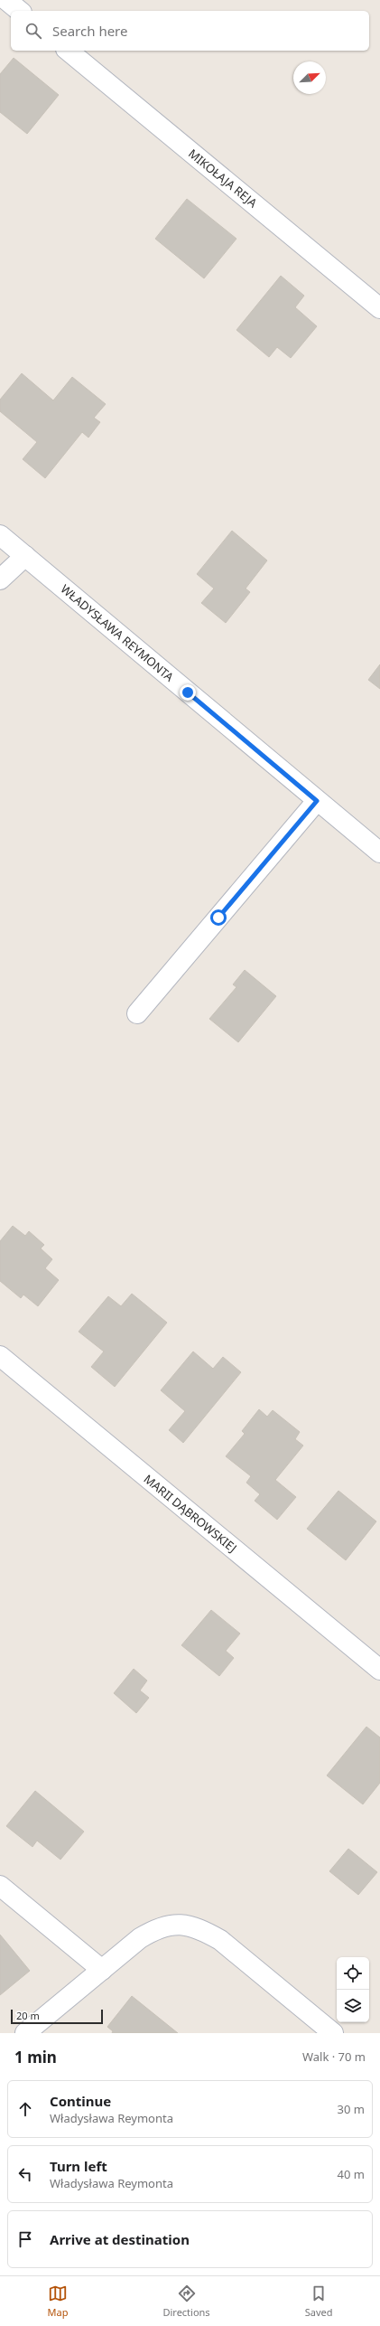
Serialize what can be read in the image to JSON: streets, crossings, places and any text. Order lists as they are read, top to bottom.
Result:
{
  "streets": {
    "street": ["MIKOŁAJA REJA", "WŁADYSŁAWA REYMONTA", "MARII DĄBROWSKIEJ"]
  },
  "scale_bar": "20 m",
  "north": "top right",
  "page": {
    "search": "Search here",
    "scale": "20 m",
    "heading": ["1 min", "Walk · 70 m"],
    "list": [
      ["Continue", "Władysława Reymonta", "30 m"],
      ["Turn left", "Władysława Reymonta", "40 m"],
      "Arrive at destination"
    ],
    "nav": ["Map", "Directions", "Saved"]
  }
}
